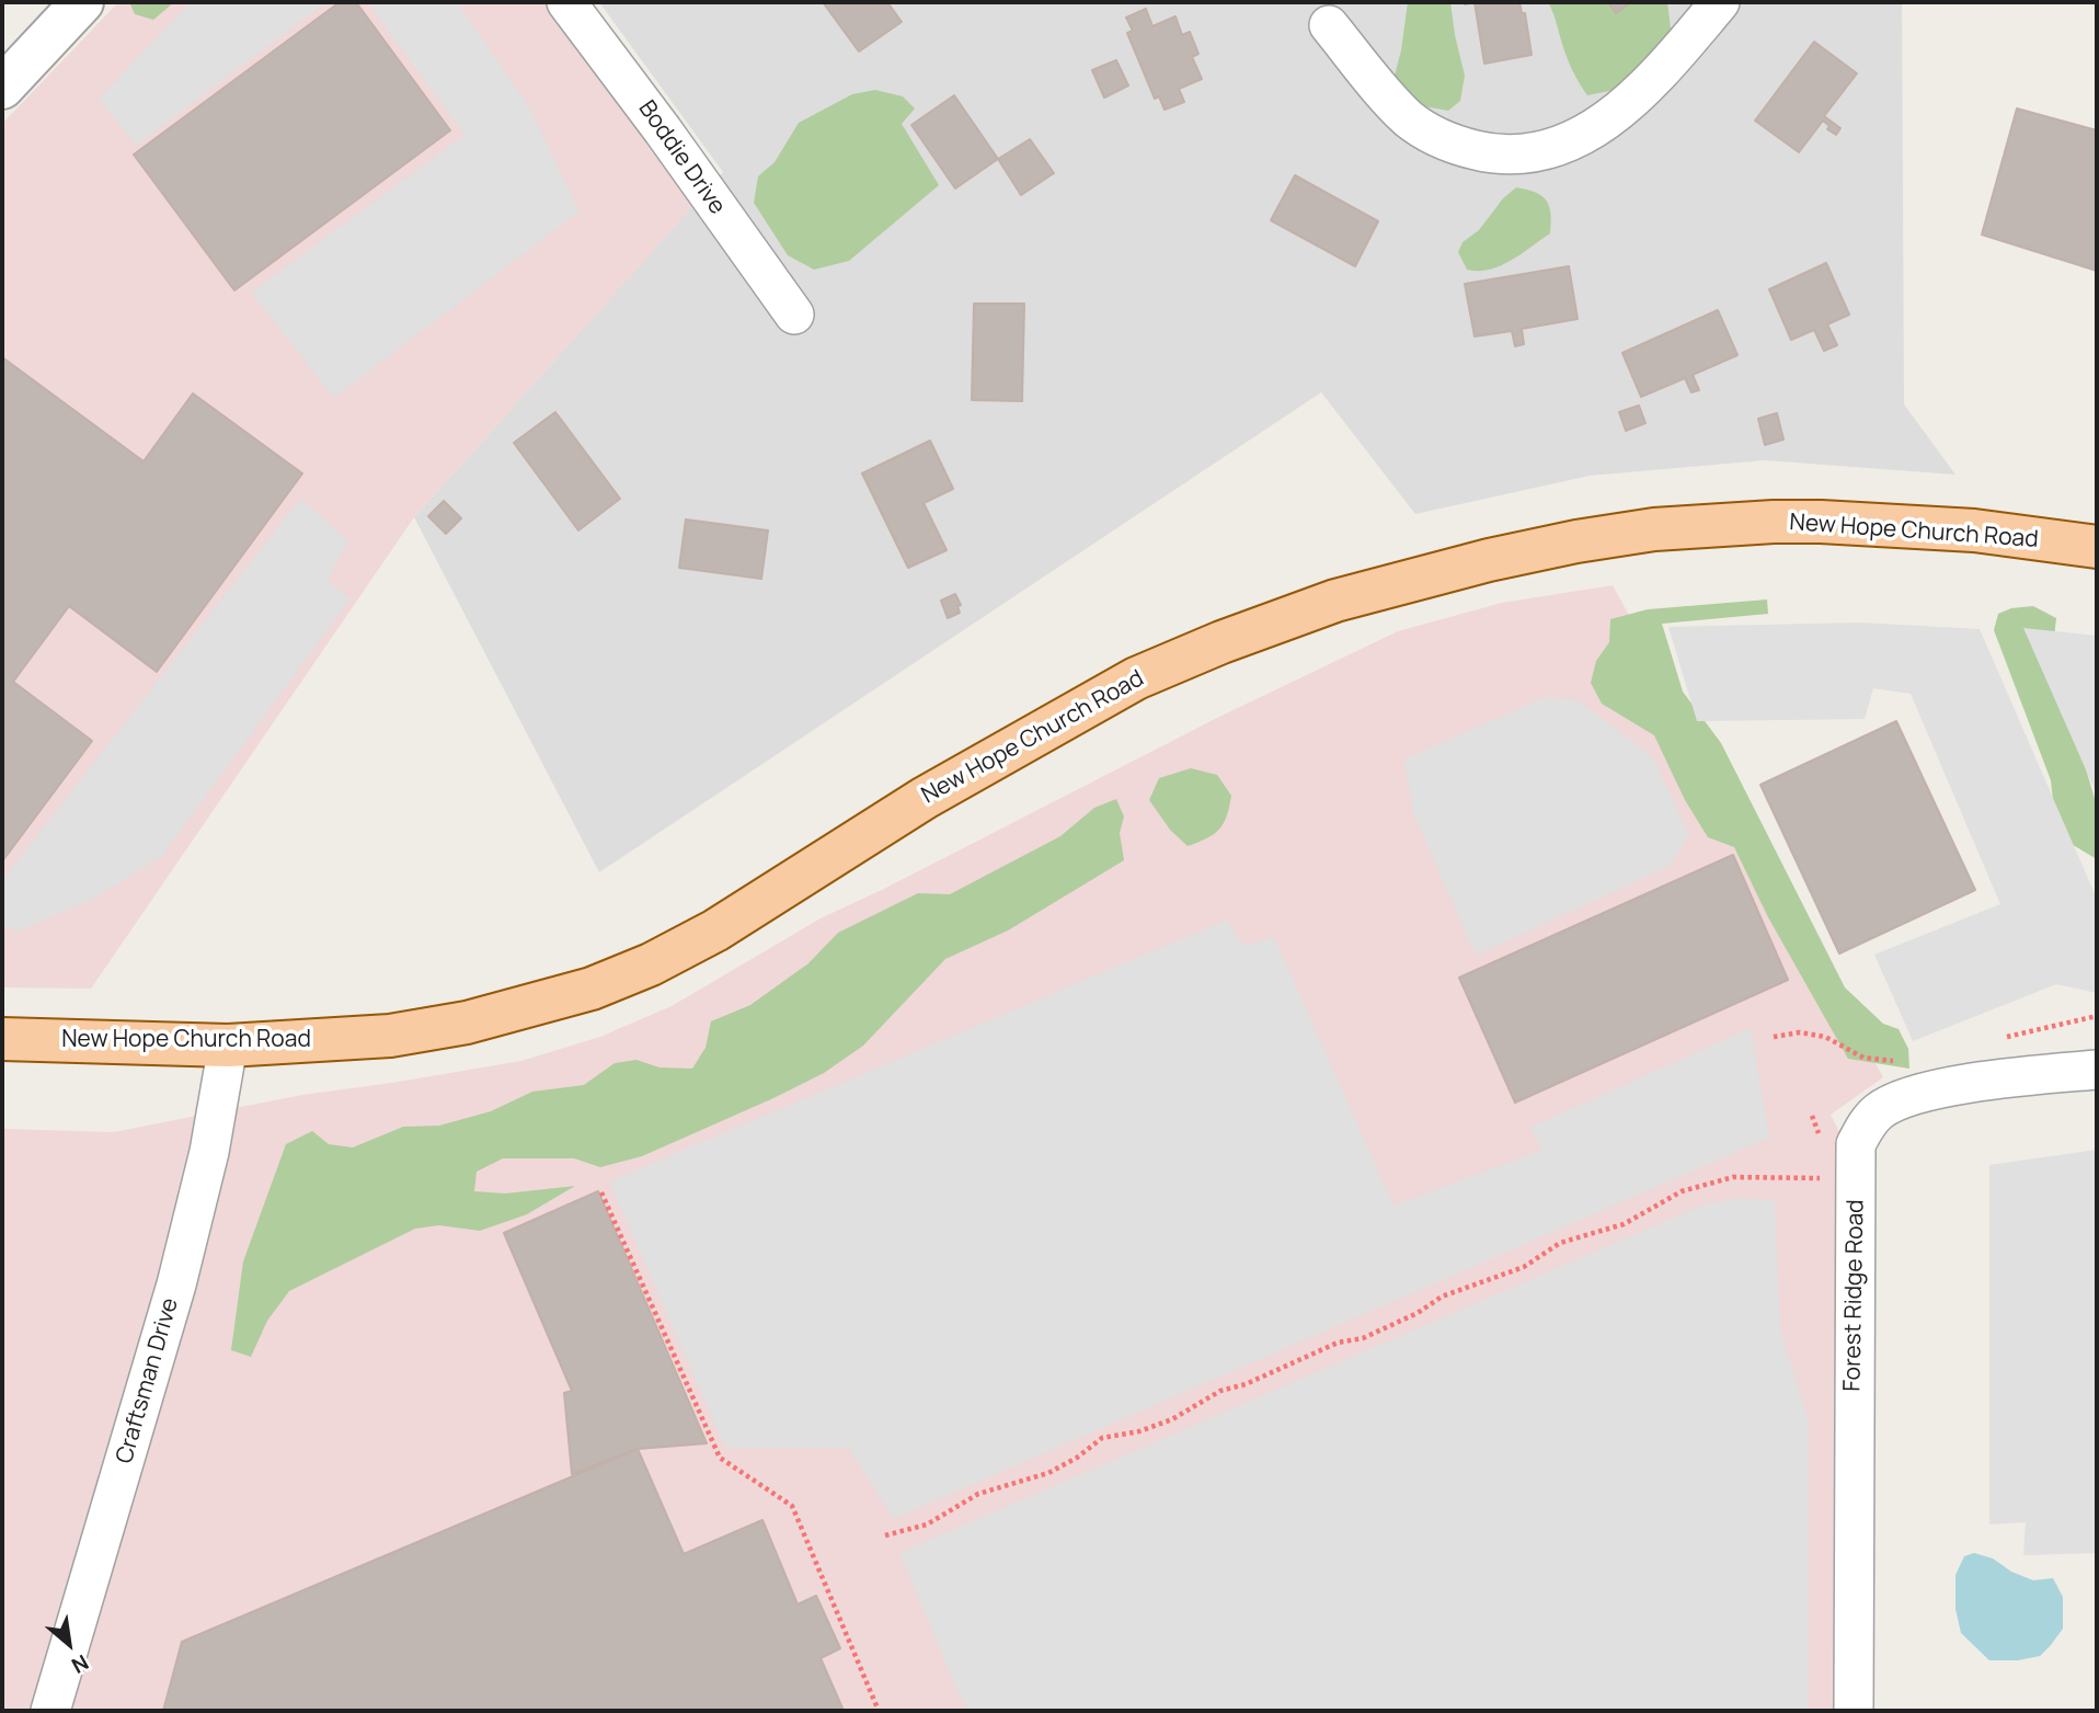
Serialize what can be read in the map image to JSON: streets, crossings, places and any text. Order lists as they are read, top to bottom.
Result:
{
  "streets": {
    "main road": ["New Hope Church Road"],
    "street": ["Boddie Drive", "Forest Ridge Road", "Craftsman Drive"]
  },
  "crossings": [
    ["New Hope Church Road", "Craftsman Drive"]
  ],
  "north": "bottom right"
}
